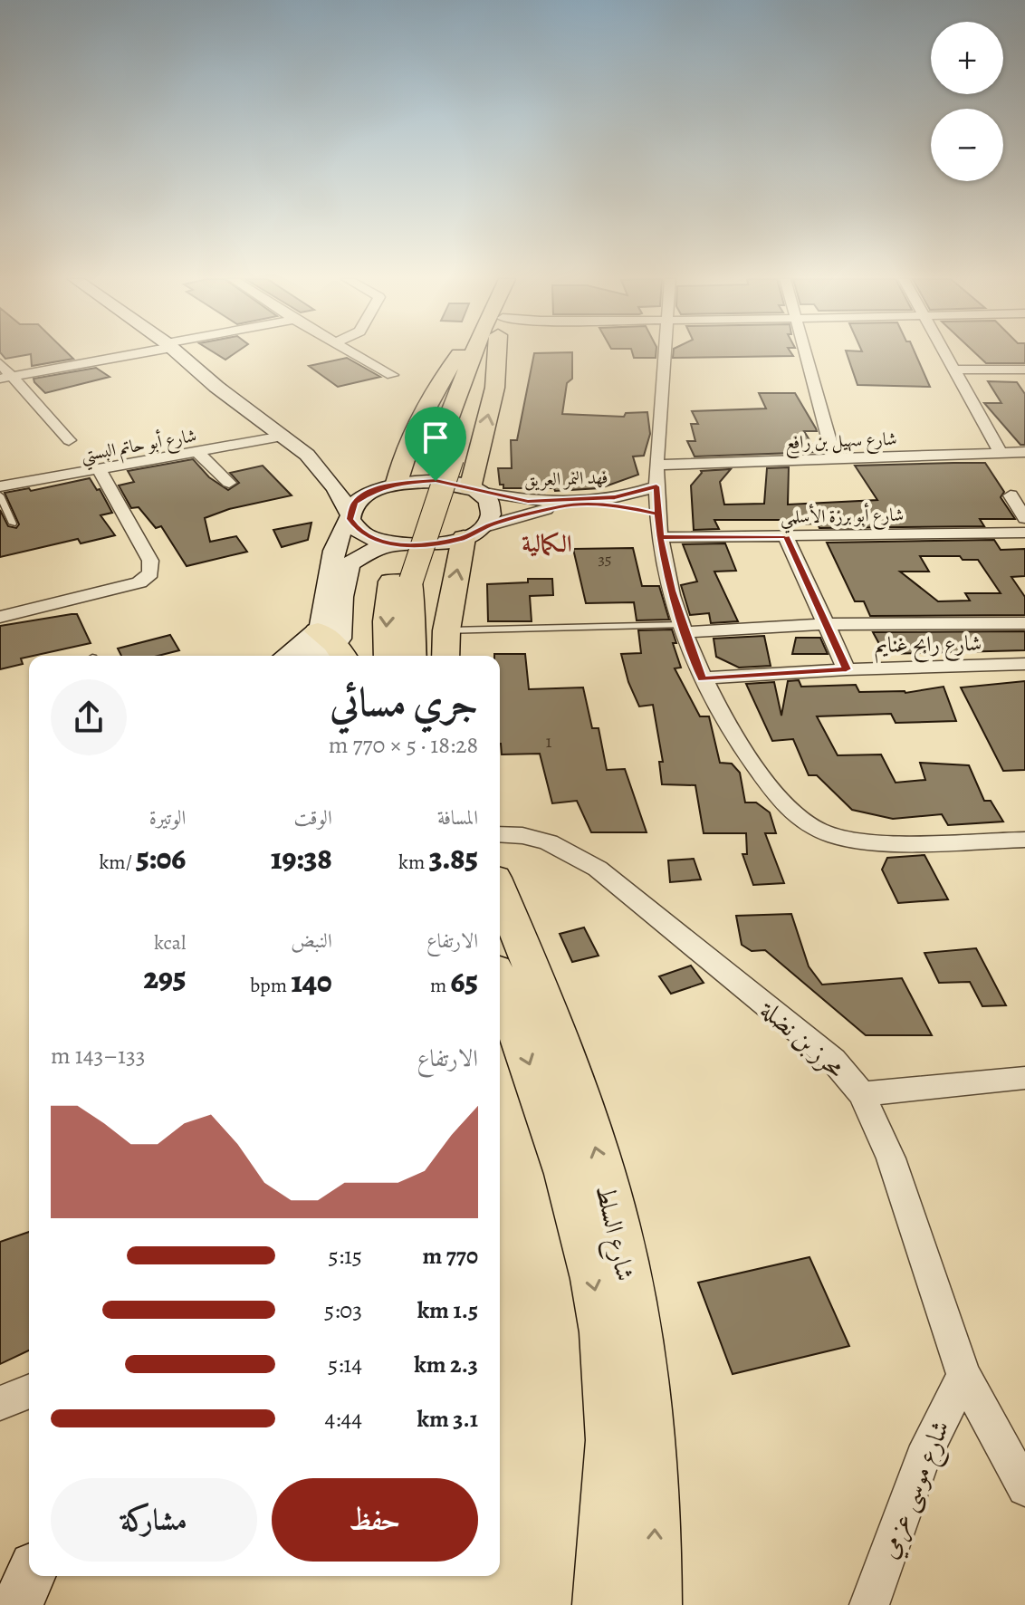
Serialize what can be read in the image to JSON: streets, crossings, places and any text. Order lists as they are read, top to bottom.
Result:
{
  "streets": {
    "main road": ["شارع السلط"],
    "street": [
      "شارع سهيل بن رافع",
      "شارع أبو حاتم البستي",
      "فهد النمر العريق",
      "شارع أبو برزة الأسلمي",
      "شارع رابح غنايم",
      "محرز بن نضلة",
      "شارع موسى عزمي"
    ]
  },
  "crossings": [
    ["محرز بن نضلة", "شارع موسى عزمي"]
  ],
  "districts": ["الكمالية"],
  "house_numbers": ["35", "1"],
  "page": {
    "map_buttons": ["+", "−"],
    "heading": ["جري مسائي", "18:28 · 5 × 770 m"],
    "stats": [
      ["المسافة", "3.85 km"],
      ["الوقت", "19:38"],
      ["الوتيرة", "5:06 /km"],
      ["الارتفاع", "65 m"],
      ["النبض", "140 bpm"],
      ["kcal", "295"]
    ],
    "chart": ["الارتفاع", "133–143 m"],
    "list": [
      {
        "name": "770 m",
        "note": "5:15"
      },
      {
        "name": "1.5 km",
        "note": "5:03"
      },
      {
        "name": "2.3 km",
        "note": "5:14"
      },
      {
        "name": "3.1 km",
        "note": "4:44"
      }
    ],
    "buttons": ["حفظ", "مشاركة"]
  }
}
